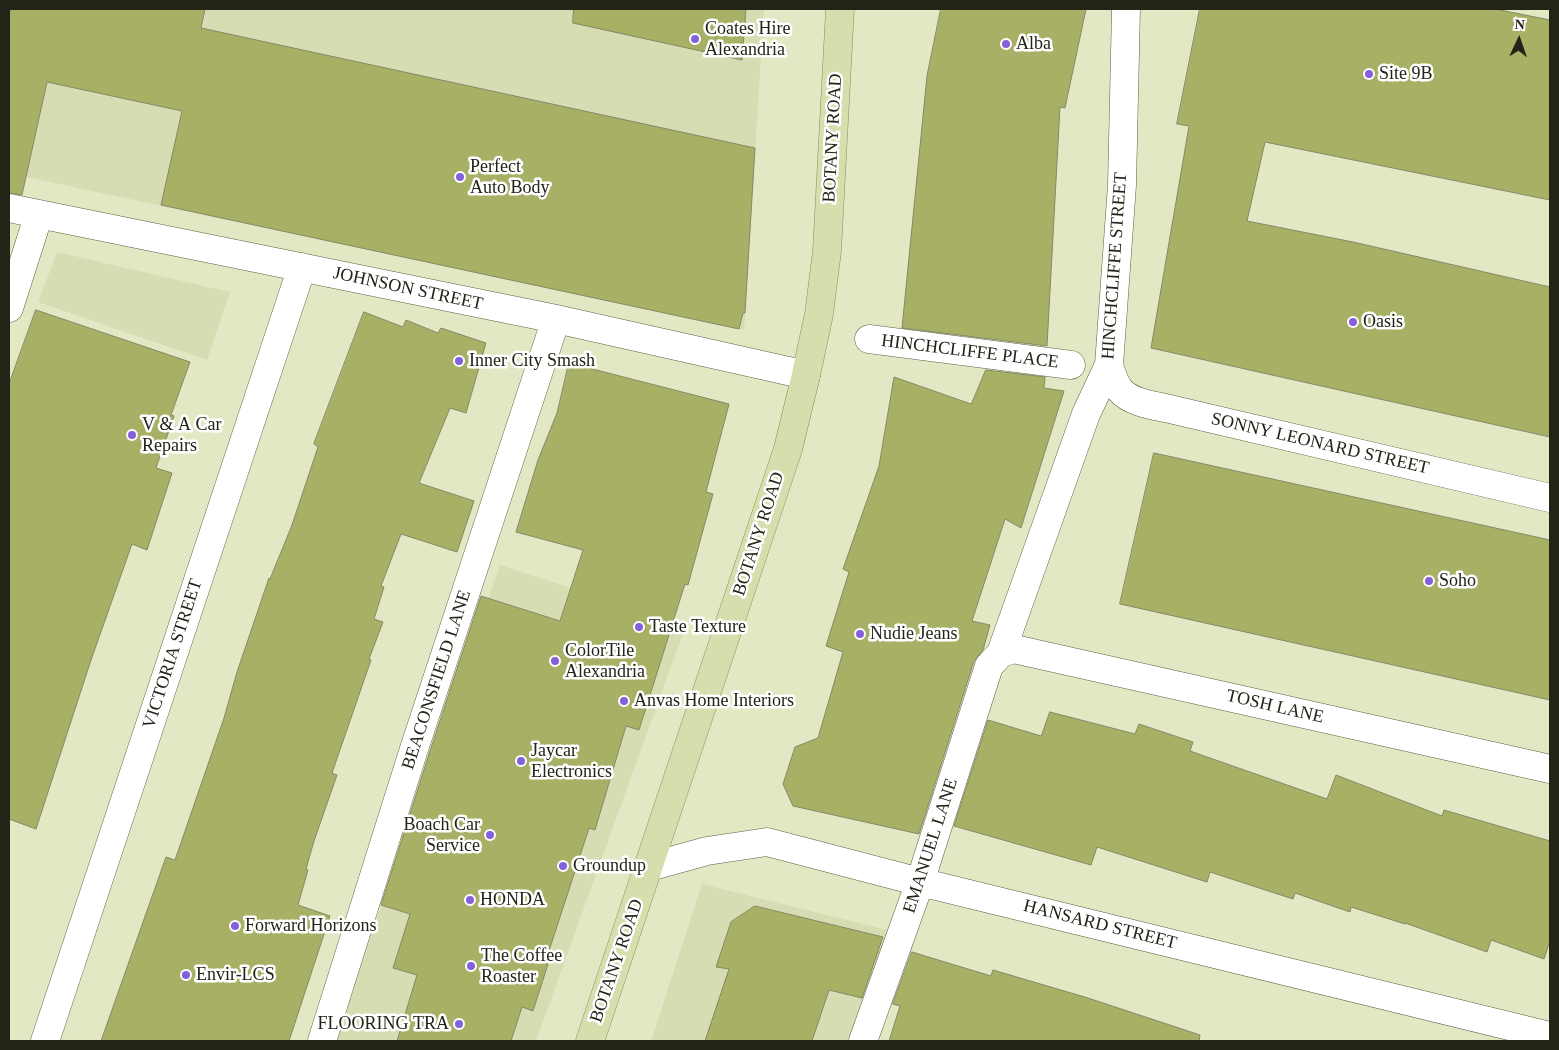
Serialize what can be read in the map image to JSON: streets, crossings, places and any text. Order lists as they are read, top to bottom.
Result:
{
  "streets": {
    "main road": ["BOTANY ROAD"],
    "street": [
      "HINCHCLIFFE STREET",
      "JOHNSON STREET",
      "HINCHCLIFFE PLACE",
      "SONNY LEONARD STREET",
      "VICTORIA STREET",
      "BEACONSFIELD LANE",
      "TOSH LANE",
      "EMANUEL LANE",
      "HANSARD STREET"
    ]
  },
  "crossings": [
    ["BOTANY ROAD", "JOHNSON STREET"],
    ["BOTANY ROAD", "HANSARD STREET"],
    ["HINCHCLIFFE STREET", "SONNY LEONARD STREET"],
    ["HINCHCLIFFE STREET", "TOSH LANE"],
    ["HINCHCLIFFE STREET", "EMANUEL LANE"],
    ["JOHNSON STREET", "VICTORIA STREET"],
    ["JOHNSON STREET", "BEACONSFIELD LANE"],
    ["TOSH LANE", "EMANUEL LANE"],
    ["EMANUEL LANE", "HANSARD STREET"]
  ],
  "places": [
    "Coates Hire Alexandria",
    "Alba",
    "Site 9B",
    "Perfect Auto Body",
    "Oasis",
    "Inner City Smash",
    "V & A Car Repairs",
    "Soho",
    "Taste Texture",
    "Nudie Jeans",
    "ColorTile Alexandria",
    "Anvas Home Interiors",
    "Jaycar Electronics",
    "Boach Car Service",
    "Groundup",
    "HONDA",
    "Forward Horizons",
    "The Coffee Roaster",
    "Envir-LCS",
    "FLOORING TRA"
  ],
  "north": "top"
}
